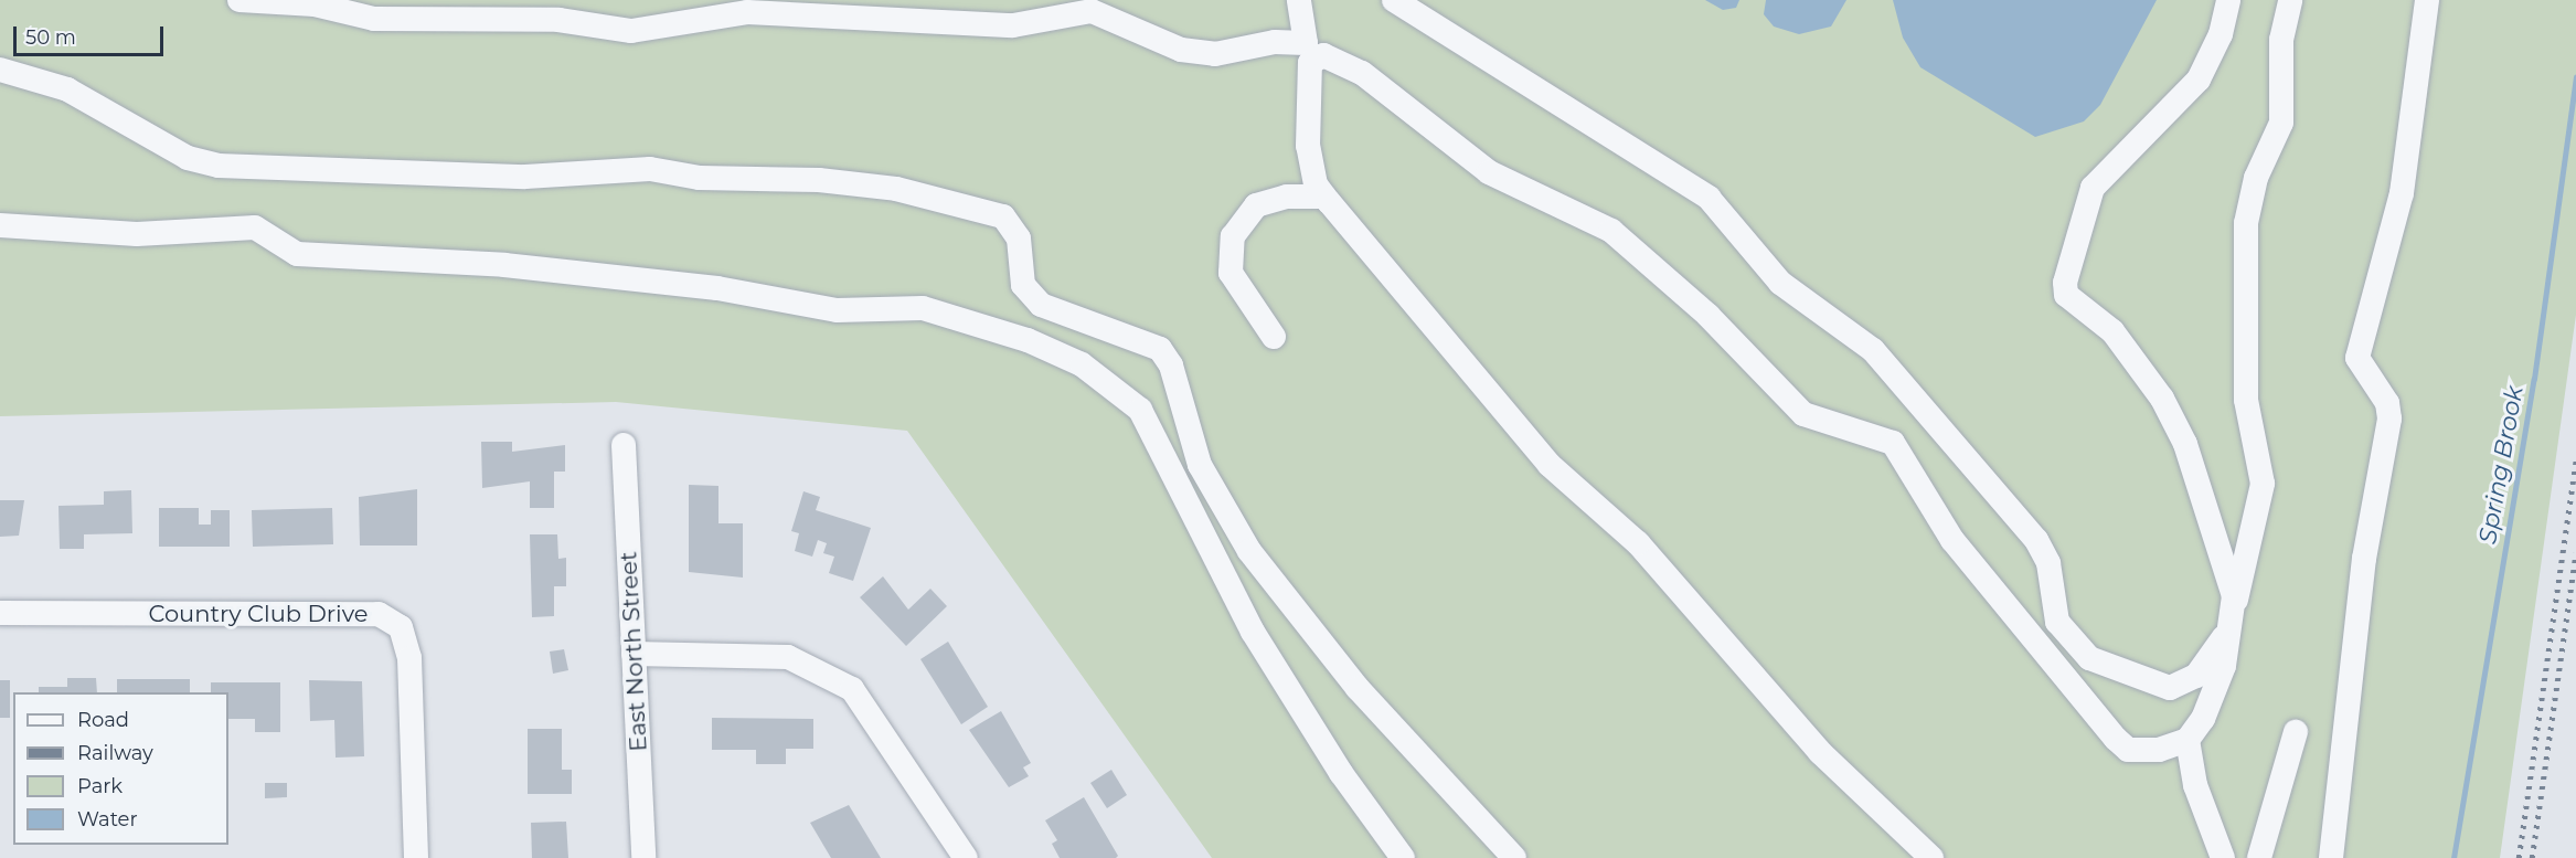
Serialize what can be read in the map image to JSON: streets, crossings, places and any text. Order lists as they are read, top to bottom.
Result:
{
  "streets": {
    "street": ["Country Club Drive", "East North Street"]
  },
  "water": ["Spring Brook"],
  "legend": [
    "Road",
    "Railway",
    "Park",
    "Water"
  ],
  "scale_bar": "50 m"
}
